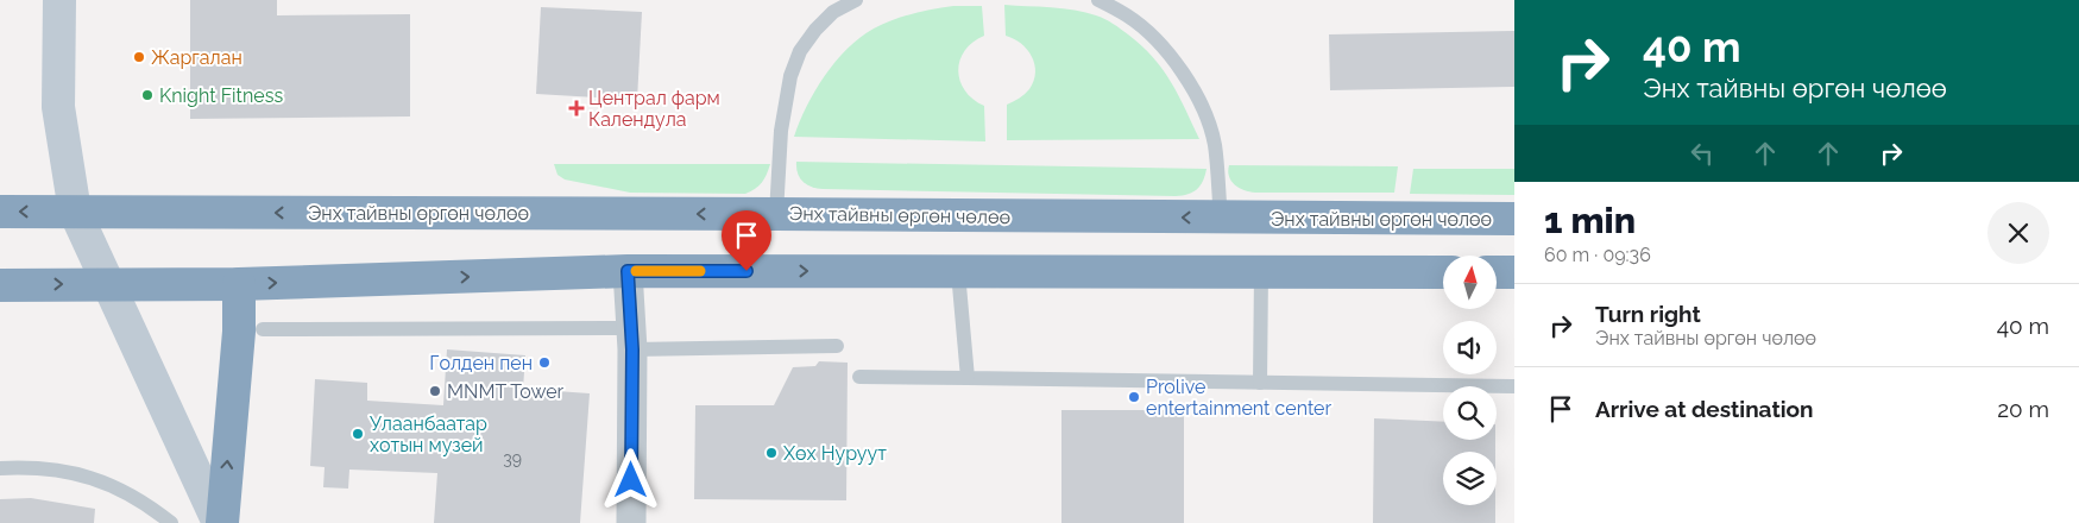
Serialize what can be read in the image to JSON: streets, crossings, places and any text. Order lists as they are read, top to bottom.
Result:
{
  "streets": {
    "highway": ["Энх тайвны өргөн чөлөө"]
  },
  "places": {
    "other": [
      "Жаргалан",
      "Knight Fitness",
      "Голден пен",
      "MNMT Tower",
      "Prolive entertainment center",
      "Улаанбаатар хотын музей",
      "Хөх Нуруут"
    ],
    "health": ["Централ фарм Календула"]
  },
  "house_numbers": ["39"],
  "north": "top",
  "page": {
    "turn": ["40 m", "Энх тайвны өргөн чөлөө"],
    "heading": ["1 min", "60 m · 09:36"],
    "list": [
      {
        "name": "Turn right",
        "note": "Энх тайвны өргөн чөлөө",
        "value": "40 m"
      },
      {
        "name": "Arrive at destination",
        "value": "20 m"
      }
    ]
  }
}
